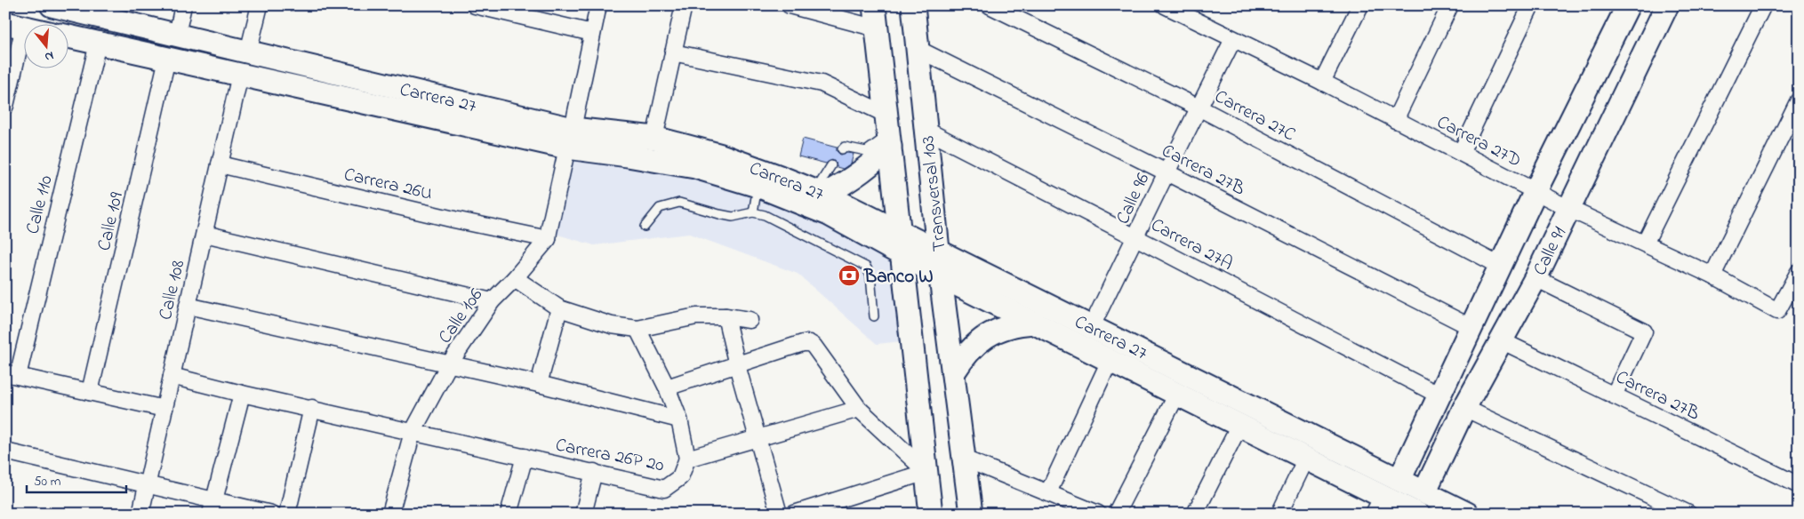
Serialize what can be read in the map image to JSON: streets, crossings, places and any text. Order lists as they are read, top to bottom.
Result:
{
  "streets": {
    "main road": ["Carrera 27", "Transversal 103", "Calle 91"],
    "street": [
      "Carrera 27C",
      "Carrera 27D",
      "Carrera 27B",
      "Carrera 26U",
      "Calle 96",
      "Calle 110",
      "Calle 109",
      "Carrera 27A",
      "Calle 108",
      "Calle 106",
      "Carrera 26P 20"
    ]
  },
  "crossings": [
    ["Carrera 27", "Transversal 103"],
    ["Carrera 27", "Calle 96"],
    ["Carrera 27", "Calle 110"],
    ["Carrera 27", "Calle 109"],
    ["Carrera 27", "Calle 91"],
    ["Carrera 27", "Calle 108"],
    ["Carrera 27C", "Calle 96"],
    ["Carrera 27C", "Calle 91"],
    ["Carrera 27D", "Calle 96"],
    ["Carrera 27D", "Calle 91"],
    ["Carrera 27B", "Transversal 103"],
    ["Carrera 27B", "Calle 96"],
    ["Carrera 27B", "Calle 91"],
    ["Carrera 26U", "Calle 108"],
    ["Carrera 26U", "Calle 106"],
    ["Transversal 103", "Carrera 27A"],
    ["Calle 96", "Carrera 27A"],
    ["Carrera 27A", "Calle 91"],
    ["Calle 108", "Carrera 26P 20"],
    ["Calle 106", "Carrera 26P 20"]
  ],
  "places": {
    "bank": ["Banco W"]
  },
  "scale_bar": "50 m",
  "north": "bottom"
}
